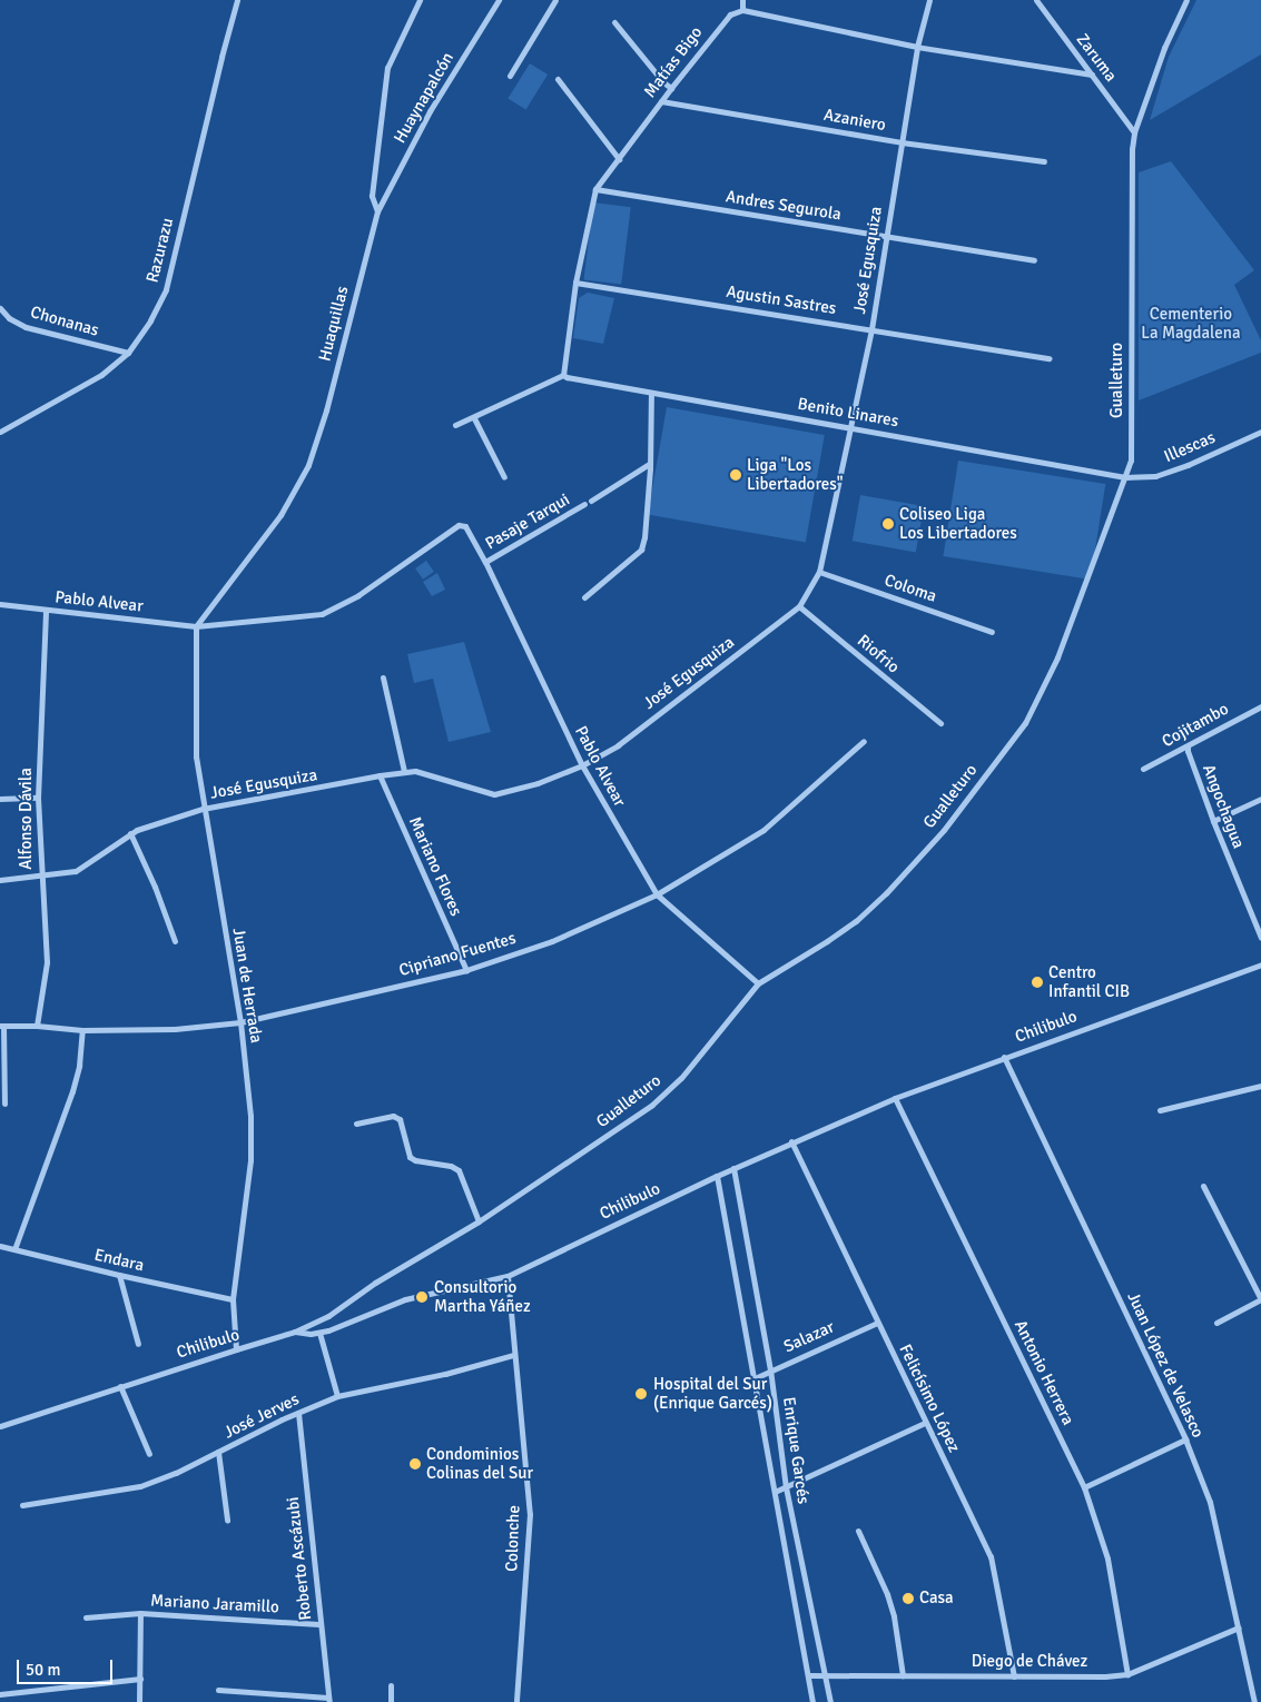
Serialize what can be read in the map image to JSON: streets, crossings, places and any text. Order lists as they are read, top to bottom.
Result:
{
  "streets": {
    "street": [
      "Zaruma",
      "Matías Bigo",
      "Huaynapalcón",
      "Azaniero",
      "Andres Segurola",
      "Razurazu",
      "José Egusquiza",
      "Agustin Sastres",
      "Chonanas",
      "Huaquillas",
      "Gualleturo",
      "Benito Linares",
      "Illescas",
      "Pasaje Tarqui",
      "Coloma",
      "Pablo Alvear",
      "Riofrio",
      "Cojitambo",
      "Angochagua",
      "Alfonso Dávila",
      "Mariano Flores",
      "Cipriano Fuentes",
      "Juan de Herrada",
      "Chilibulo",
      "Endara",
      "Salazar",
      "Juan López de Velasco",
      "Antonio Herrera",
      "Felicísimo López",
      "José Jerves",
      "Enrique Garcés",
      "Colonche",
      "Roberto Ascázubi",
      "Mariano Jaramillo",
      "Diego de Chávez"
    ]
  },
  "crossings": [
    ["Zaruma", "Gualleturo"],
    ["Matías Bigo", "Azaniero"],
    ["Matías Bigo", "Andres Segurola"],
    ["Matías Bigo", "Agustin Sastres"],
    ["Matías Bigo", "Benito Linares"],
    ["Huaynapalcón", "Huaquillas"],
    ["Azaniero", "José Egusquiza"],
    ["Andres Segurola", "José Egusquiza"],
    ["Razurazu", "Chonanas"],
    ["José Egusquiza", "Agustin Sastres"],
    ["José Egusquiza", "Benito Linares"],
    ["José Egusquiza", "Coloma"],
    ["José Egusquiza", "Pablo Alvear"],
    ["José Egusquiza", "Riofrio"],
    ["José Egusquiza", "Alfonso Dávila"],
    ["José Egusquiza", "Mariano Flores"],
    ["José Egusquiza", "Juan de Herrada"],
    ["Huaquillas", "Pablo Alvear"],
    ["Huaquillas", "Juan de Herrada"],
    ["Gualleturo", "Benito Linares"],
    ["Gualleturo", "Illescas"],
    ["Gualleturo", "Pablo Alvear"],
    ["Gualleturo", "Chilibulo"],
    ["Benito Linares", "Illescas"],
    ["Pasaje Tarqui", "Pablo Alvear"],
    ["Pablo Alvear", "Alfonso Dávila"],
    ["Pablo Alvear", "Cipriano Fuentes"],
    ["Pablo Alvear", "Juan de Herrada"],
    ["Cojitambo", "Angochagua"],
    ["Alfonso Dávila", "Cipriano Fuentes"],
    ["Mariano Flores", "Cipriano Fuentes"],
    ["Cipriano Fuentes", "Juan de Herrada"],
    ["Juan de Herrada", "Chilibulo"],
    ["Juan de Herrada", "Endara"],
    ["Chilibulo", "Juan López de Velasco"],
    ["Chilibulo", "Antonio Herrera"],
    ["Chilibulo", "Felicísimo López"],
    ["Chilibulo", "Enrique Garcés"],
    ["Chilibulo", "Colonche"],
    ["Salazar", "Felicísimo López"],
    ["Salazar", "Enrique Garcés"],
    ["Juan López de Velasco", "Diego de Chávez"],
    ["Antonio Herrera", "Diego de Chávez"],
    ["Felicísimo López", "Diego de Chávez"],
    ["José Jerves", "Colonche"],
    ["José Jerves", "Roberto Ascázubi"],
    ["Enrique Garcés", "Diego de Chávez"],
    ["Roberto Ascázubi", "Mariano Jaramillo"]
  ],
  "parks": ["Cementerio La Magdalena"],
  "places": [
    "Liga \"Los Libertadores\"",
    "Coliseo Liga Los Libertadores",
    "Centro Infantil CIB",
    "Consultorio Martha Yáñez",
    "Hospital del Sur (Enrique Garcés)",
    "Condominios Colinas del Sur",
    "Casa"
  ],
  "scale_bar": "50 m"
}
